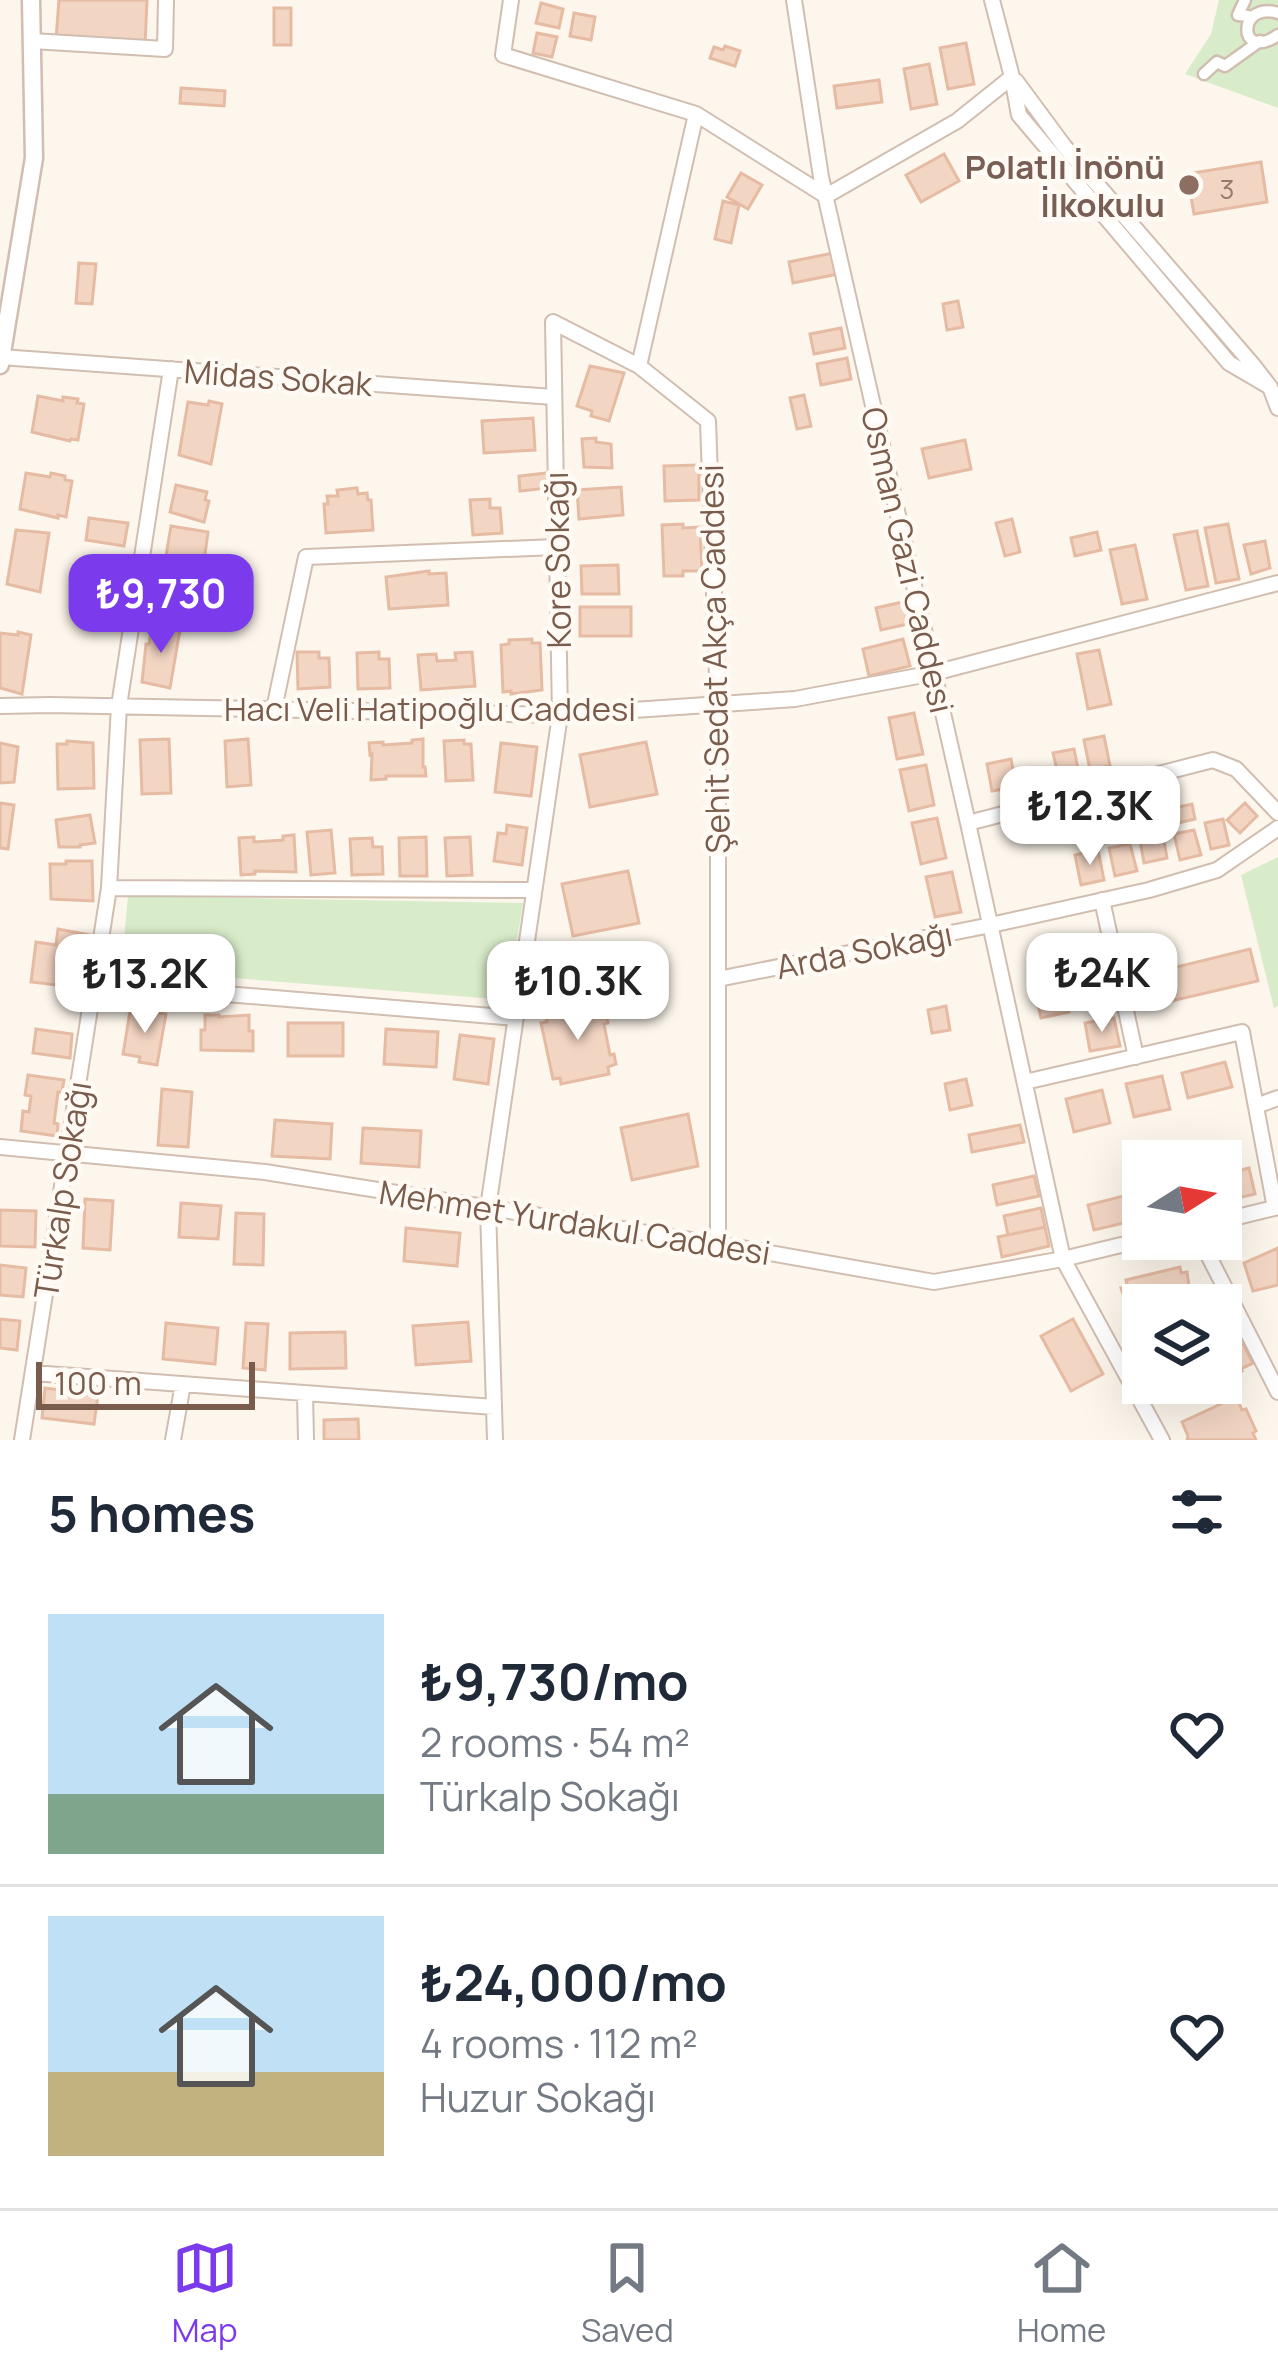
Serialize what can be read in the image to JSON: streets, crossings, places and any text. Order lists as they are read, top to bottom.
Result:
{
  "streets": {
    "street": [
      "Midas Sokak",
      "Kore Sokağı",
      "Osman Gazi Caddesi",
      "Şehit Sedat Akça Caddesi",
      "Hacı Veli Hatipoğlu Caddesi",
      "Arda Sokağı",
      "Türkalp Sokağı",
      "Mehmet Yurdakul Caddesi"
    ]
  },
  "crossings": [
    ["Midas Sokak", "Kore Sokağı"],
    ["Midas Sokak", "Türkalp Sokağı"],
    ["Kore Sokağı", "Şehit Sedat Akça Caddesi"],
    ["Kore Sokağı", "Hacı Veli Hatipoğlu Caddesi"],
    ["Kore Sokağı", "Mehmet Yurdakul Caddesi"],
    ["Osman Gazi Caddesi", "Hacı Veli Hatipoğlu Caddesi"],
    ["Osman Gazi Caddesi", "Arda Sokağı"],
    ["Osman Gazi Caddesi", "Mehmet Yurdakul Caddesi"],
    ["Şehit Sedat Akça Caddesi", "Hacı Veli Hatipoğlu Caddesi"],
    ["Şehit Sedat Akça Caddesi", "Arda Sokağı"],
    ["Şehit Sedat Akça Caddesi", "Mehmet Yurdakul Caddesi"],
    ["Hacı Veli Hatipoğlu Caddesi", "Türkalp Sokağı"],
    ["Türkalp Sokağı", "Mehmet Yurdakul Caddesi"]
  ],
  "places": ["Polatlı İnönü İlkokulu"],
  "house_numbers": ["3"],
  "scale_bar": "100 m",
  "north": "right",
  "page": {
    "price": [
      "₺9,730",
      "₺12.3K",
      "₺24K",
      "₺13.2K",
      "₺10.3K"
    ],
    "scale": "100 m",
    "heading": "5 homes",
    "list": [
      {
        "name": "₺9,730/mo",
        "note": "2 rooms · 54 m² · Türkalp Sokağı"
      },
      {
        "name": "₺24,000/mo",
        "note": "4 rooms · 112 m² · Huzur Sokağı"
      }
    ],
    "tabs": ["Map", "Saved", "Home"]
  }
}
